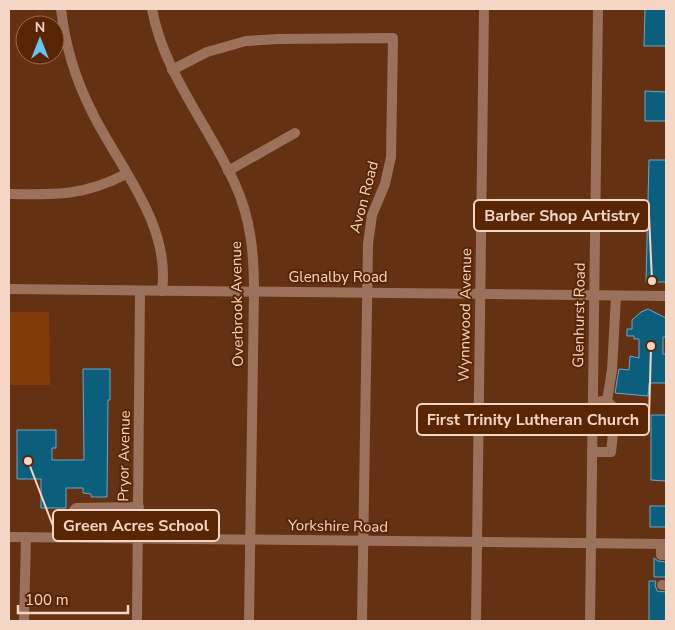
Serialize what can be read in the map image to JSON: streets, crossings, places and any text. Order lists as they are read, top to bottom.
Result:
{
  "streets": {
    "street": [
      "Avon Road",
      "Glenalby Road",
      "Overbrook Avenue",
      "Wynnwood Avenue",
      "Glenhurst Road",
      "Pryor Avenue",
      "Yorkshire Road"
    ]
  },
  "crossings": [
    ["Avon Road", "Glenalby Road"],
    ["Avon Road", "Overbrook Avenue"],
    ["Avon Road", "Yorkshire Road"],
    ["Glenalby Road", "Overbrook Avenue"],
    ["Glenalby Road", "Wynnwood Avenue"],
    ["Glenalby Road", "Glenhurst Road"],
    ["Glenalby Road", "Pryor Avenue"],
    ["Overbrook Avenue", "Yorkshire Road"],
    ["Wynnwood Avenue", "Yorkshire Road"],
    ["Glenhurst Road", "Yorkshire Road"],
    ["Pryor Avenue", "Yorkshire Road"]
  ],
  "places": ["Barber Shop Artistry", "First Trinity Lutheran Church", "Green Acres School"],
  "scale_bar": "100 m",
  "north": "top"
}
